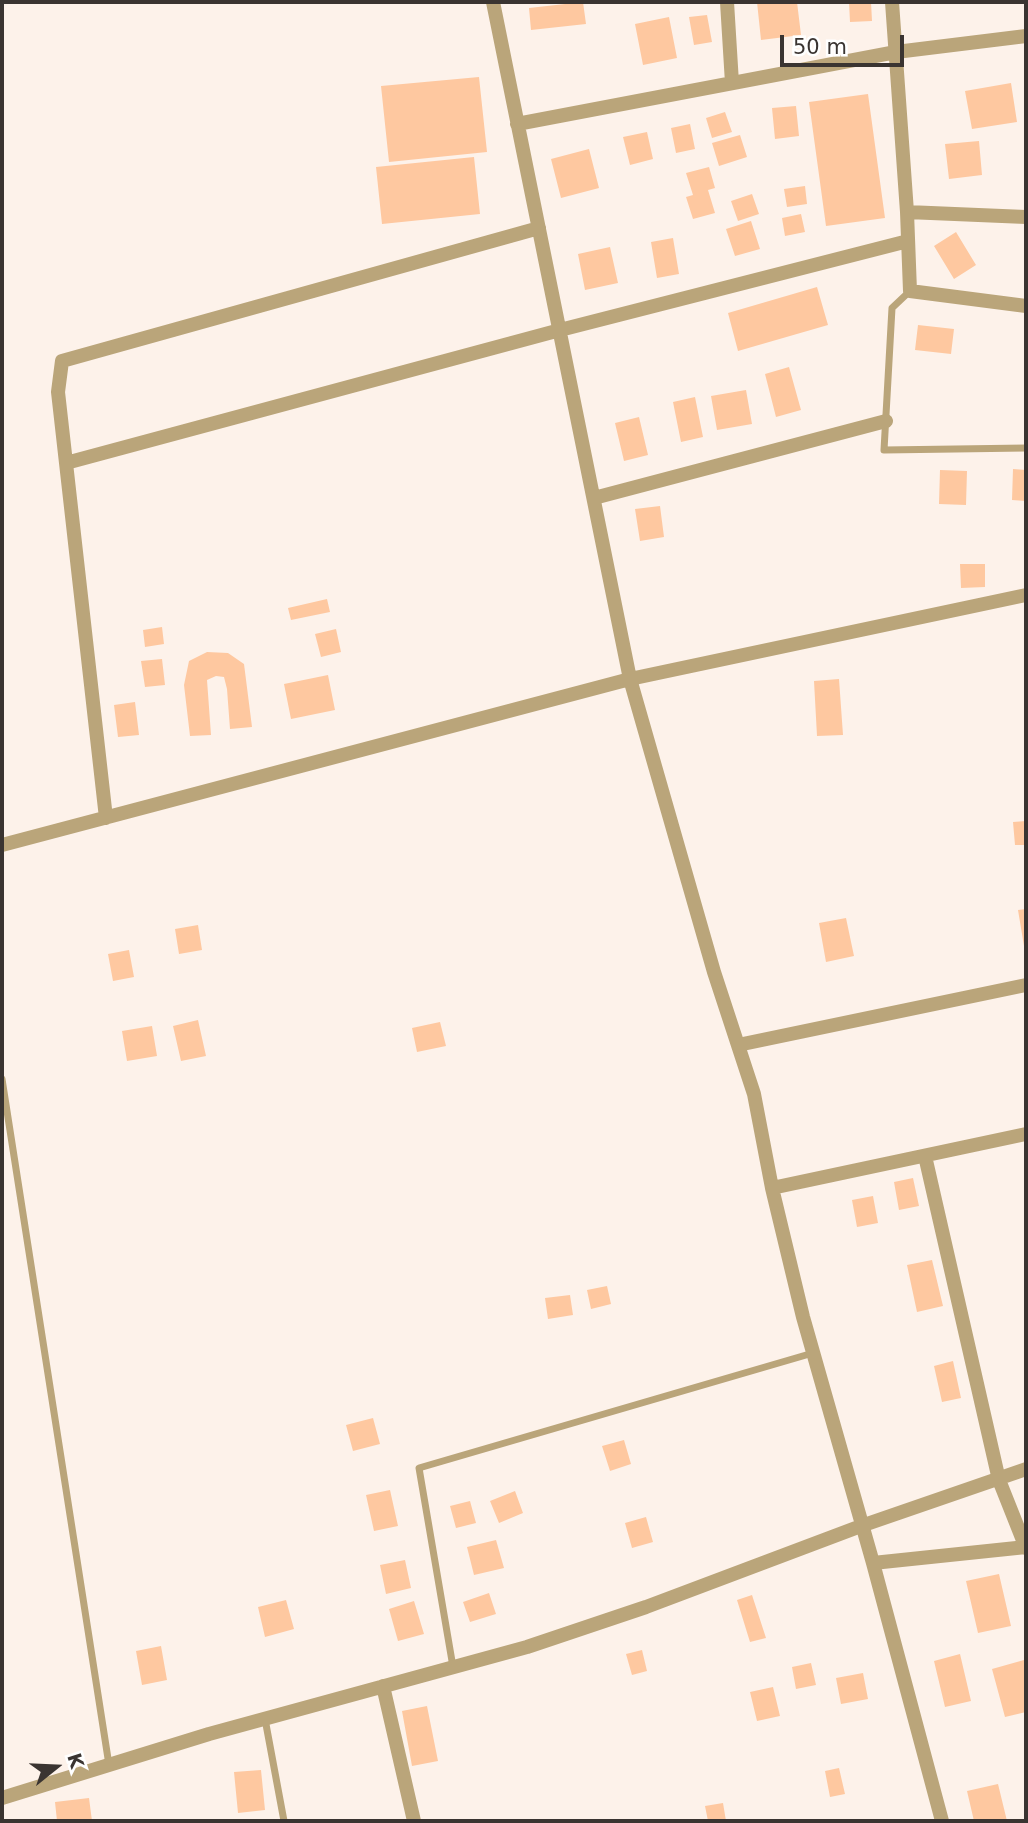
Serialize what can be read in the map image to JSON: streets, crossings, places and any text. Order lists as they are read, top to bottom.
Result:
{
  "scale_bar": "50 m",
  "north": "right"
}
